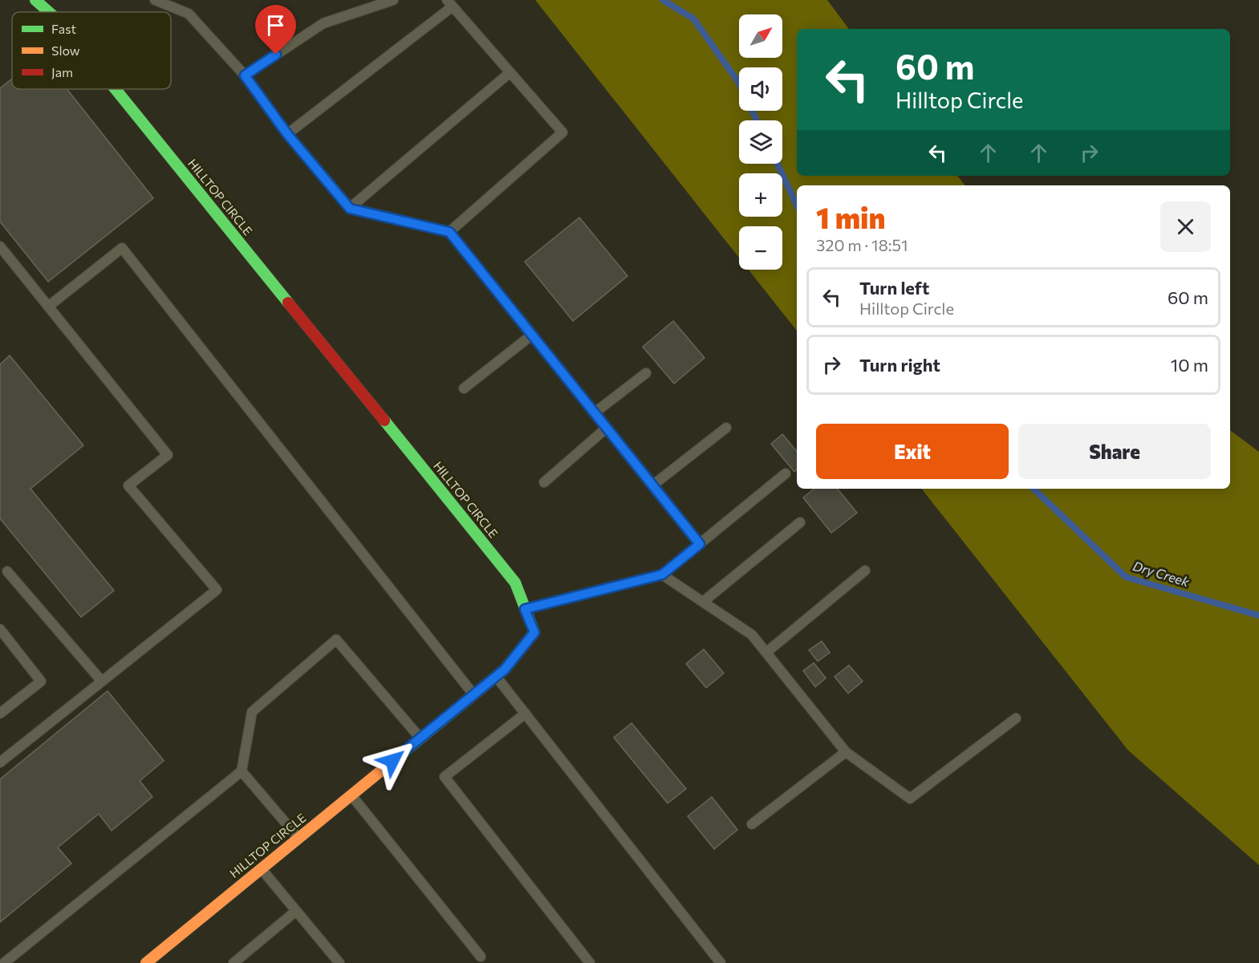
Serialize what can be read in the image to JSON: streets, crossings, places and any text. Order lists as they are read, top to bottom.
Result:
{
  "streets": {
    "street": ["HILLTOP CIRCLE"]
  },
  "water": ["Dry Creek"],
  "legend": ["Fast", "Slow", "Jam"],
  "north": "top right",
  "page": {
    "map_buttons": ["+", "−"],
    "turn": ["60 m", "Hilltop Circle"],
    "heading": ["1 min", "320 m · 18:51"],
    "list": [
      {
        "name": "Turn left",
        "note": "Hilltop Circle",
        "value": "60 m"
      },
      {
        "name": "Turn right",
        "value": "10 m"
      }
    ],
    "buttons": ["Exit", "Share"]
  }
}
